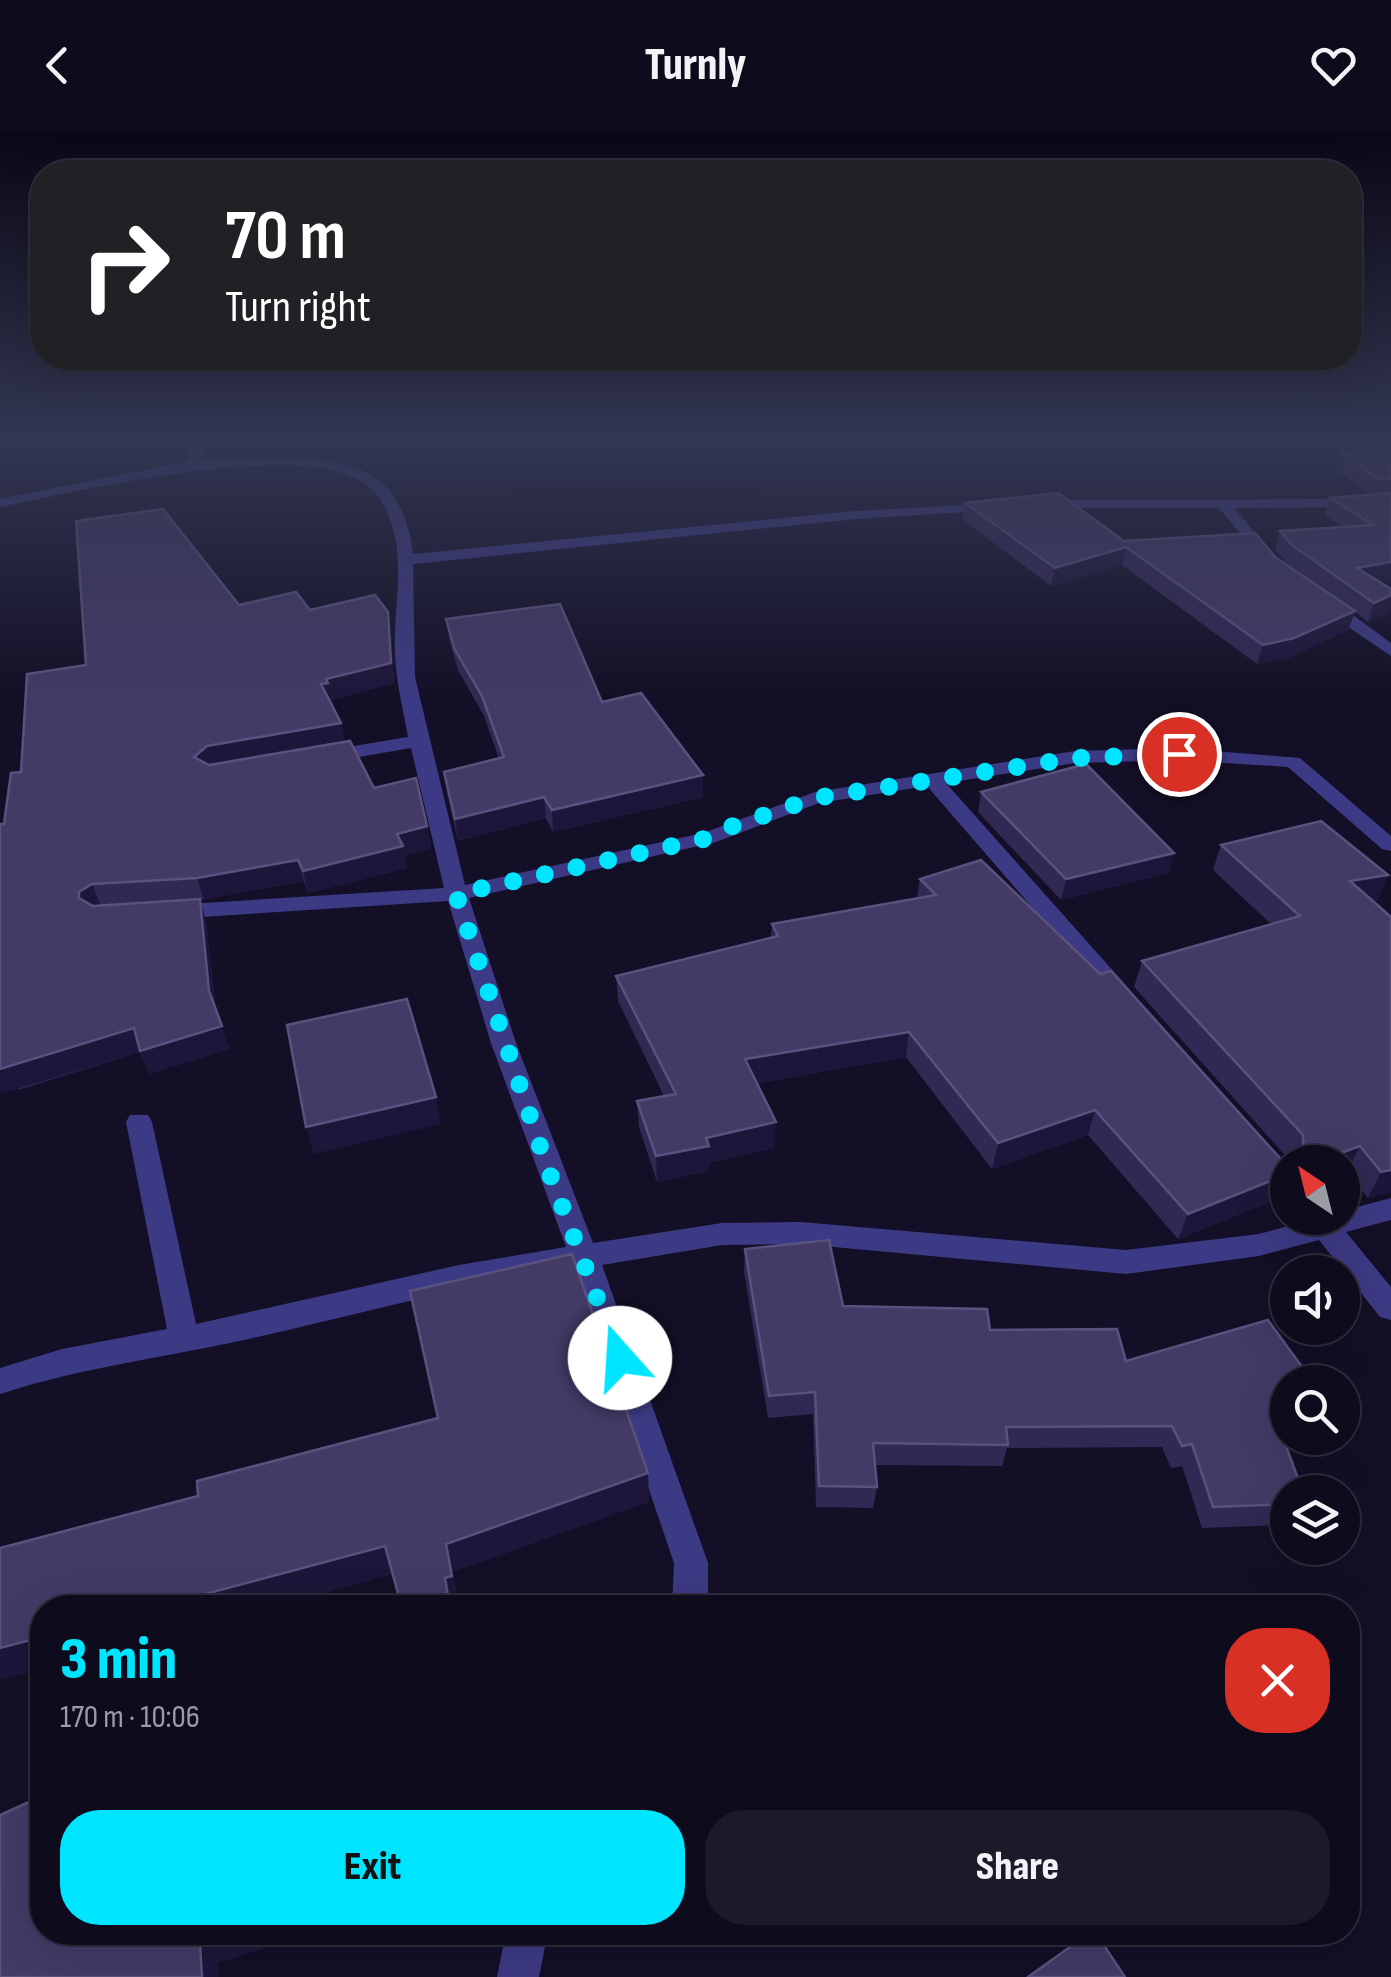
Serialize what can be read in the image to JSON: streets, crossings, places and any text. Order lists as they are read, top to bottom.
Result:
{
  "north": "top left",
  "page": {
    "header": "Turnly",
    "turn": ["70 m", "Turn right"],
    "heading": ["3 min", "170 m · 10:06"],
    "buttons": ["Exit", "Share"]
  }
}
